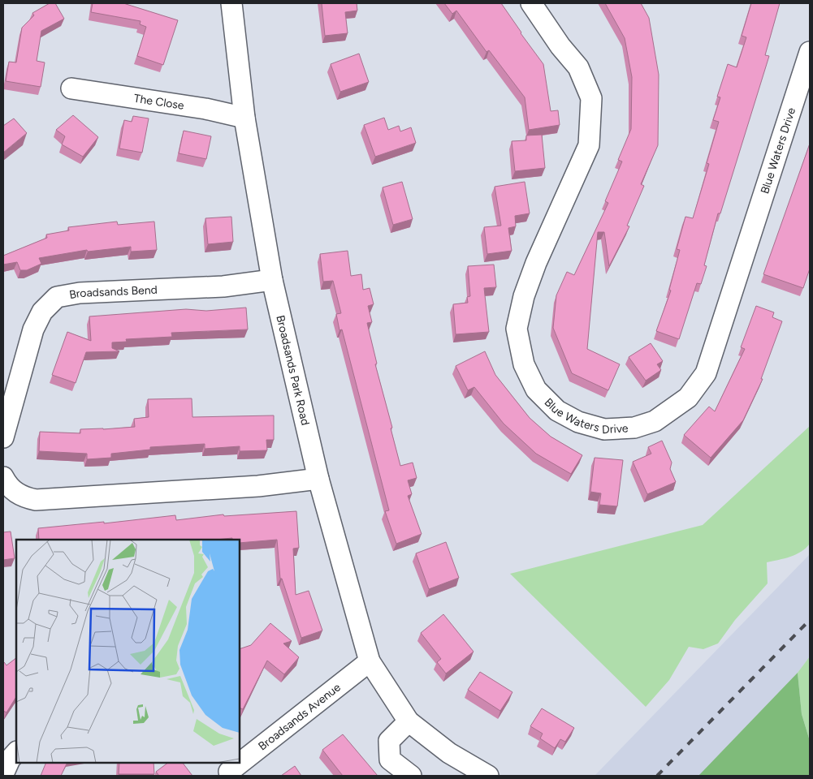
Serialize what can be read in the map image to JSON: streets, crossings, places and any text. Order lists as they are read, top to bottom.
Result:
{
  "streets": {
    "street": [
      "The Close",
      "Blue Waters Drive",
      "Broadsands Bend",
      "Broadsands Park Road",
      "Broadsands Avenue"
    ]
  },
  "crossings": [
    ["The Close", "Broadsands Park Road"],
    ["Broadsands Bend", "Broadsands Park Road"],
    ["Broadsands Park Road", "Broadsands Avenue"]
  ]
}
